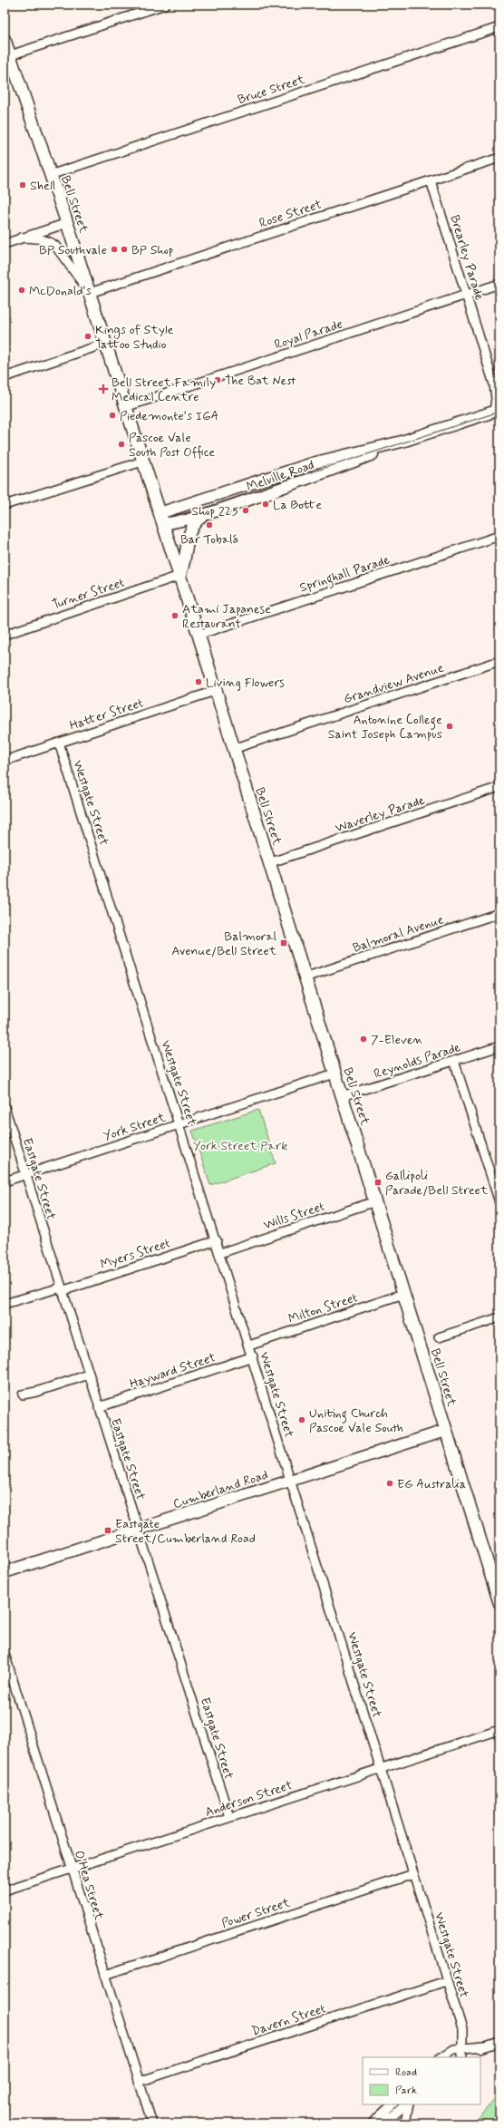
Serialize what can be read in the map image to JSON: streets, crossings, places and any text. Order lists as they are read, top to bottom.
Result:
{
  "streets": {
    "highway": ["Bell Street"],
    "main road": ["Melville Road", "Cumberland Road"],
    "street": [
      "Bruce Street",
      "Rose Street",
      "Brearley Parade",
      "Royal Parade",
      "Springhall Parade",
      "Turner Street",
      "Grandview Avenue",
      "Hatter Street",
      "Westgate Street",
      "Waverley Parade",
      "Balmoral Avenue",
      "Reynolds Parade",
      "York Street",
      "Eastgate Street",
      "Wills Street",
      "Myers Street",
      "Milton Street",
      "Hayward Street",
      "Anderson Street",
      "O'Hea Street",
      "Power Street",
      "Davern Street"
    ]
  },
  "crossings": [
    ["Bruce Street", "Bell Street"],
    ["Bell Street", "Rose Street"],
    ["Bell Street", "Royal Parade"],
    ["Bell Street", "Melville Road"],
    ["Bell Street", "Springhall Parade"],
    ["Bell Street", "Turner Street"],
    ["Bell Street", "Grandview Avenue"],
    ["Bell Street", "Hatter Street"],
    ["Bell Street", "Waverley Parade"],
    ["Bell Street", "Balmoral Avenue"],
    ["Bell Street", "Reynolds Parade"],
    ["Bell Street", "York Street"],
    ["Bell Street", "Wills Street"],
    ["Bell Street", "Milton Street"],
    ["Bell Street", "Cumberland Road"],
    ["Rose Street", "Brearley Parade"],
    ["Brearley Parade", "Royal Parade"],
    ["Brearley Parade", "Melville Road"],
    ["Hatter Street", "Westgate Street"],
    ["Westgate Street", "York Street"],
    ["Westgate Street", "Wills Street"],
    ["Westgate Street", "Myers Street"],
    ["Westgate Street", "Milton Street"],
    ["Westgate Street", "Hayward Street"],
    ["Westgate Street", "Cumberland Road"],
    ["Westgate Street", "Anderson Street"],
    ["Westgate Street", "Power Street"],
    ["Westgate Street", "Davern Street"],
    ["York Street", "Eastgate Street"],
    ["Eastgate Street", "Myers Street"],
    ["Eastgate Street", "Hayward Street"],
    ["Eastgate Street", "Cumberland Road"],
    ["Eastgate Street", "Anderson Street"],
    ["Anderson Street", "O'Hea Street"],
    ["O'Hea Street", "Power Street"],
    ["O'Hea Street", "Davern Street"]
  ],
  "parks": ["York Street Park"],
  "places": {
    "other": [
      "Shell",
      "BP Southvale",
      "BP Shop",
      "McDonald's",
      "Kings of Style Tattoo Studio",
      "The Bat Nest",
      "Piedemonte's IGA",
      "Pascoe Vale South Post Office",
      "La Botte",
      "Shop 225",
      "Bar Tobalá",
      "Atami Japanese Restaurant",
      "Living Flowers",
      "Antonine College Saint Joseph Campus",
      "7-Eleven",
      "Uniting Church Pascoe Vale South",
      "EG Australia"
    ],
    "health": ["Bell Street Family Medical Centre"],
    "transit": ["Balmoral Avenue/Bell Street", "Gallipoli Parade/Bell Street", "Eastgate Street/Cumberland Road"]
  },
  "legend": ["Road", "Park"]
}
